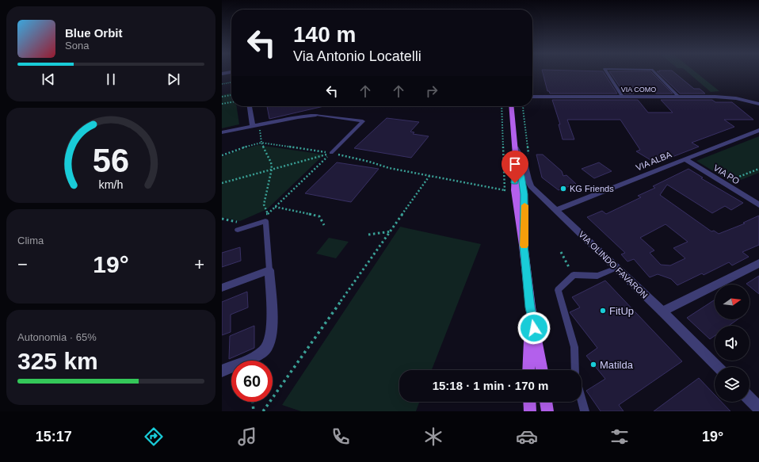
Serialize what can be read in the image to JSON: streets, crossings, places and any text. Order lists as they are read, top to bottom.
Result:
{
  "streets": {
    "street": [
      "VIA COMO",
      "VIA ALBA",
      "VIA PO",
      "VIA OLINDO FAVARON"
    ]
  },
  "crossings": [
    ["VIA ALBA", "VIA PO"],
    ["VIA ALBA", "VIA OLINDO FAVARON"]
  ],
  "places": ["KG Friends", "FitUp", "Matilda"],
  "north": "right",
  "page": {
    "turn": ["140 m", "Via Antonio Locatelli"],
    "song": ["Blue Orbit", "Sona"],
    "tile": [
      "Clima",
      ["Autonomia · 65%", "325 km"]
    ],
    "heat": ["−", "19°", "+"],
    "limit": "60",
    "trip": "15:18 · 1 min · 170 m",
    "tabs": ["15:17", "19°"],
    "gauge": ["56", "km/h"]
  }
}
